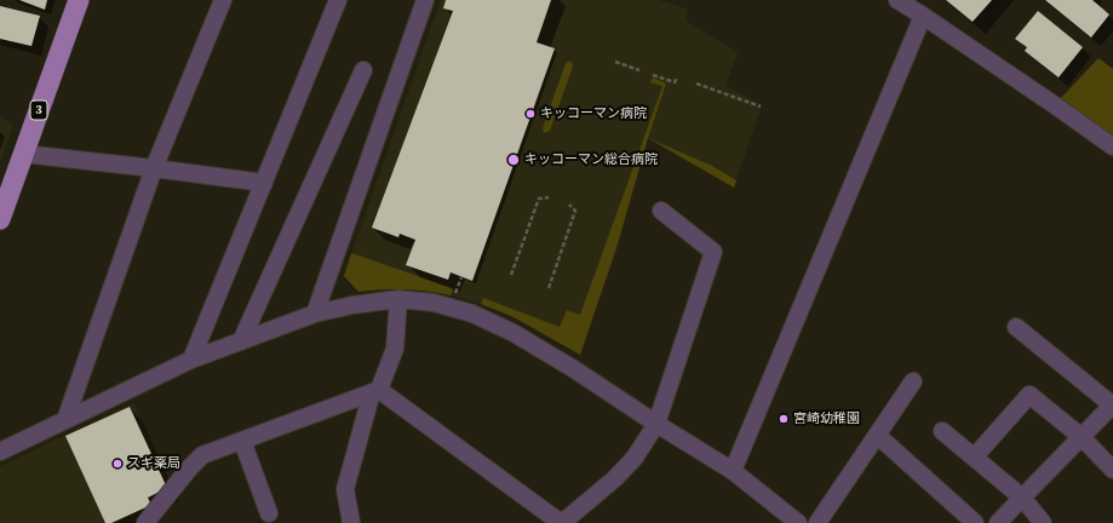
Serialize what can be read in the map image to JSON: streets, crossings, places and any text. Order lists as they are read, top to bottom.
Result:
{
  "streets": {
    "main road": ["3"]
  },
  "places": [
    "キッコーマン病院",
    "キッコーマン総合病院",
    "宮崎幼稚園",
    "スギ薬局"
  ]
}
